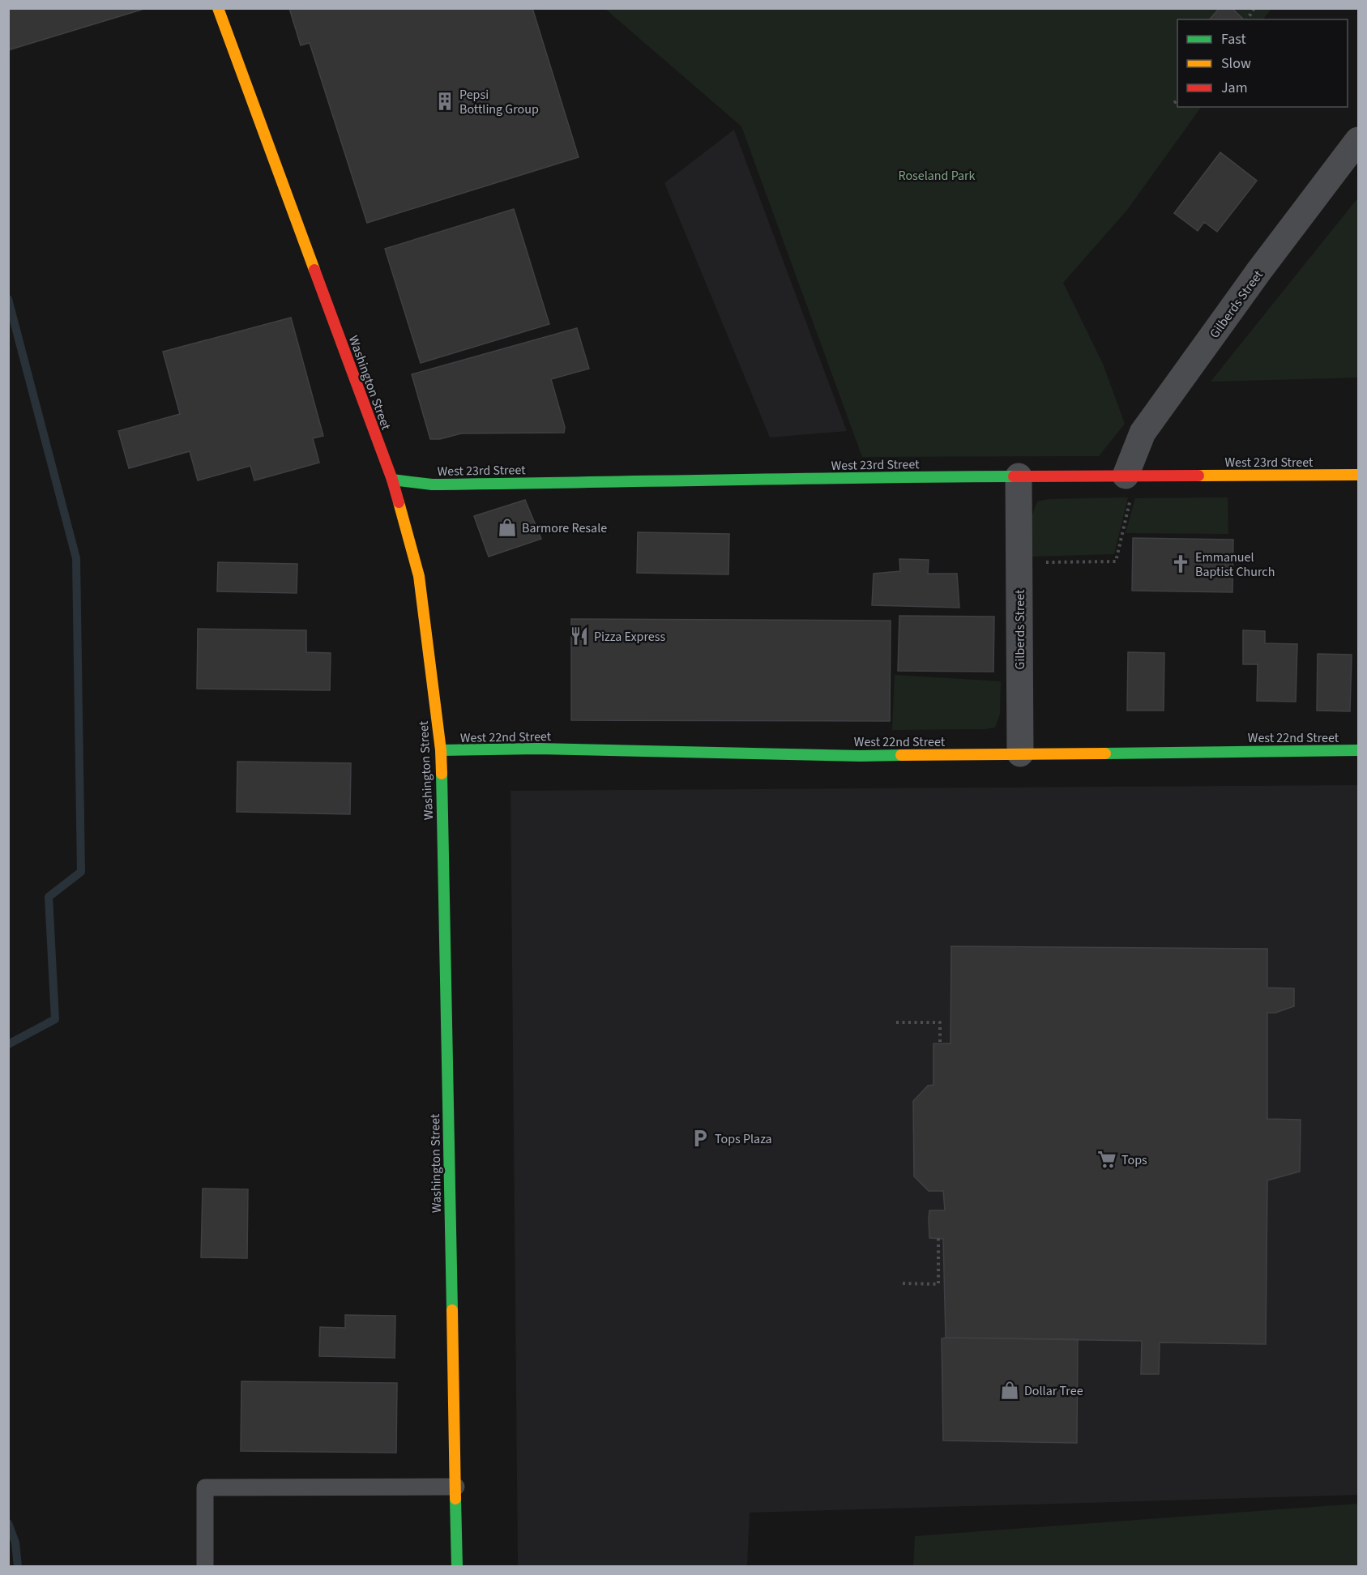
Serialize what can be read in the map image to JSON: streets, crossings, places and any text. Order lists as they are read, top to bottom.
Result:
{
  "streets": {
    "street": [
      "Gilberds Street",
      "Washington Street",
      "West 23rd Street",
      "West 22nd Street"
    ]
  },
  "crossings": [
    ["Gilberds Street", "West 23rd Street"],
    ["Gilberds Street", "West 22nd Street"],
    ["Washington Street", "West 23rd Street"],
    ["Washington Street", "West 22nd Street"]
  ],
  "parks": ["Roseland Park"],
  "places": {
    "building": ["Pepsi Bottling Group"],
    "shop": ["Barmore Resale", "Dollar Tree"],
    "church": ["Emmanuel Baptist Church"],
    "restaurant": ["Pizza Express"],
    "parking": ["Tops Plaza"],
    "supermarket": ["Tops"]
  },
  "legend": ["Fast", "Slow", "Jam"]
}
